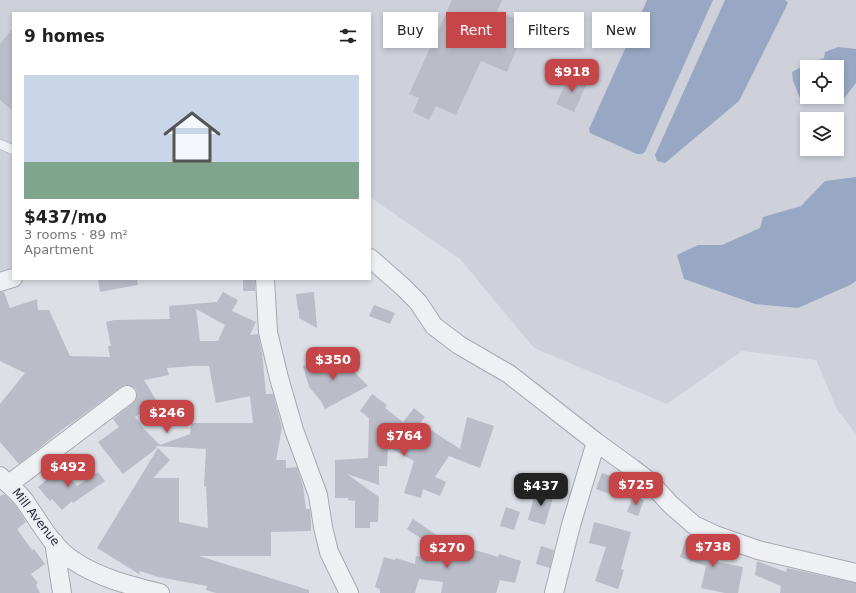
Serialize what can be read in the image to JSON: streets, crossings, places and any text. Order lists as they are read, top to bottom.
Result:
{
  "streets": {
    "street": ["Mill Avenue"]
  },
  "page": {
    "chip": [
      "Buy",
      "Rent",
      "Filters",
      "New"
    ],
    "heading": "9 homes",
    "price": [
      "$918",
      "$350",
      "$246",
      "$764",
      "$492",
      "$725",
      "$437",
      "$738",
      "$270"
    ],
    "list": [
      {
        "name": "$437/mo",
        "note": "3 rooms · 89 m² · Apartment"
      }
    ]
  }
}
